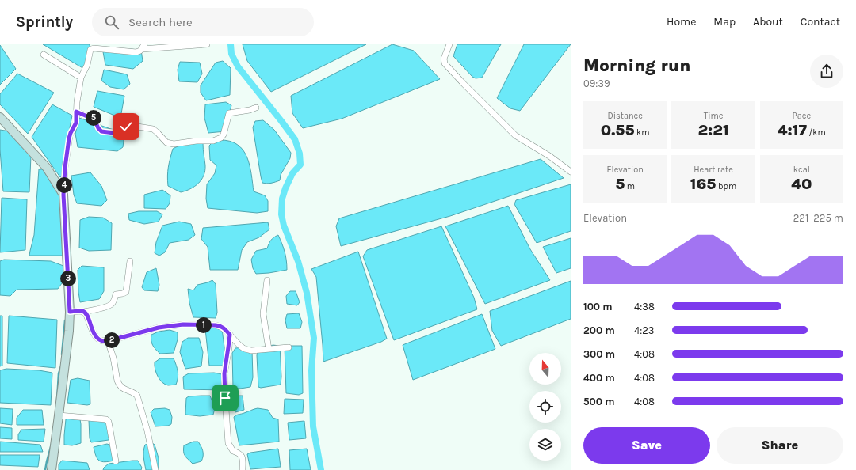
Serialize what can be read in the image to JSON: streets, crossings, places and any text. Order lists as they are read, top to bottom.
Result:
{
  "north": "top",
  "page": {
    "header": "Sprintly",
    "search": "Search here",
    "nav": [
      "Home",
      "Map",
      "About",
      "Contact"
    ],
    "heading": ["Morning run", "09:39"],
    "stats": [
      ["Distance", "0.55 km"],
      ["Time", "2:21"],
      ["Pace", "4:17 /km"],
      ["Elevation", "5 m"],
      ["Heart rate", "165 bpm"],
      ["kcal", "40"]
    ],
    "pins": [
      "5",
      "4",
      "3",
      "1",
      "2"
    ],
    "chart": ["Elevation", "221–225 m"],
    "list": [
      {
        "name": "100 m",
        "note": "4:38"
      },
      {
        "name": "200 m",
        "note": "4:23"
      },
      {
        "name": "300 m",
        "note": "4:08"
      },
      {
        "name": "400 m",
        "note": "4:08"
      },
      {
        "name": "500 m",
        "note": "4:08"
      }
    ],
    "buttons": ["Save", "Share"]
  }
}
